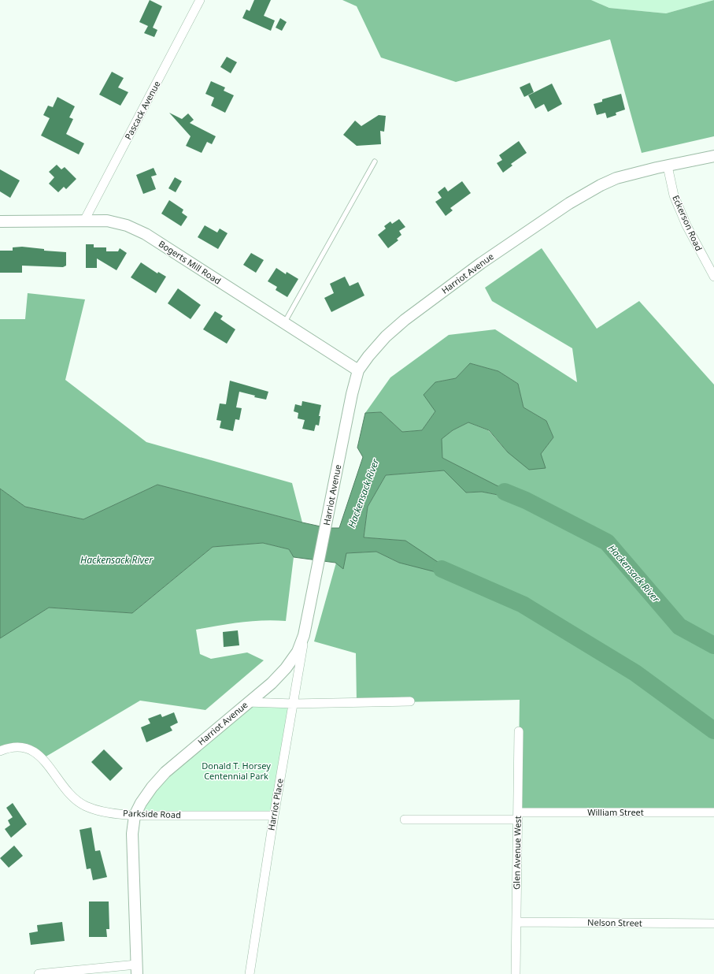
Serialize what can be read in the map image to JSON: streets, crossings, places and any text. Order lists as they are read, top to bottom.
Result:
{
  "streets": {
    "street": [
      "Pascack Avenue",
      "Eckerson Road",
      "Bogerts Mill Road",
      "Harriot Avenue",
      "Harriot Place",
      "William Street",
      "Parkside Road",
      "Glen Avenue West",
      "Nelson Street"
    ]
  },
  "crossings": [
    ["Pascack Avenue", "Bogerts Mill Road"],
    ["Eckerson Road", "Harriot Avenue"],
    ["Bogerts Mill Road", "Harriot Avenue"],
    ["Harriot Avenue", "Harriot Place"],
    ["Harriot Avenue", "Parkside Road"],
    ["Harriot Place", "Parkside Road"],
    ["William Street", "Glen Avenue West"],
    ["Glen Avenue West", "Nelson Street"]
  ],
  "water": ["Hackensack River"],
  "parks": ["Donald T. Horsey Centennial Park"]
}
